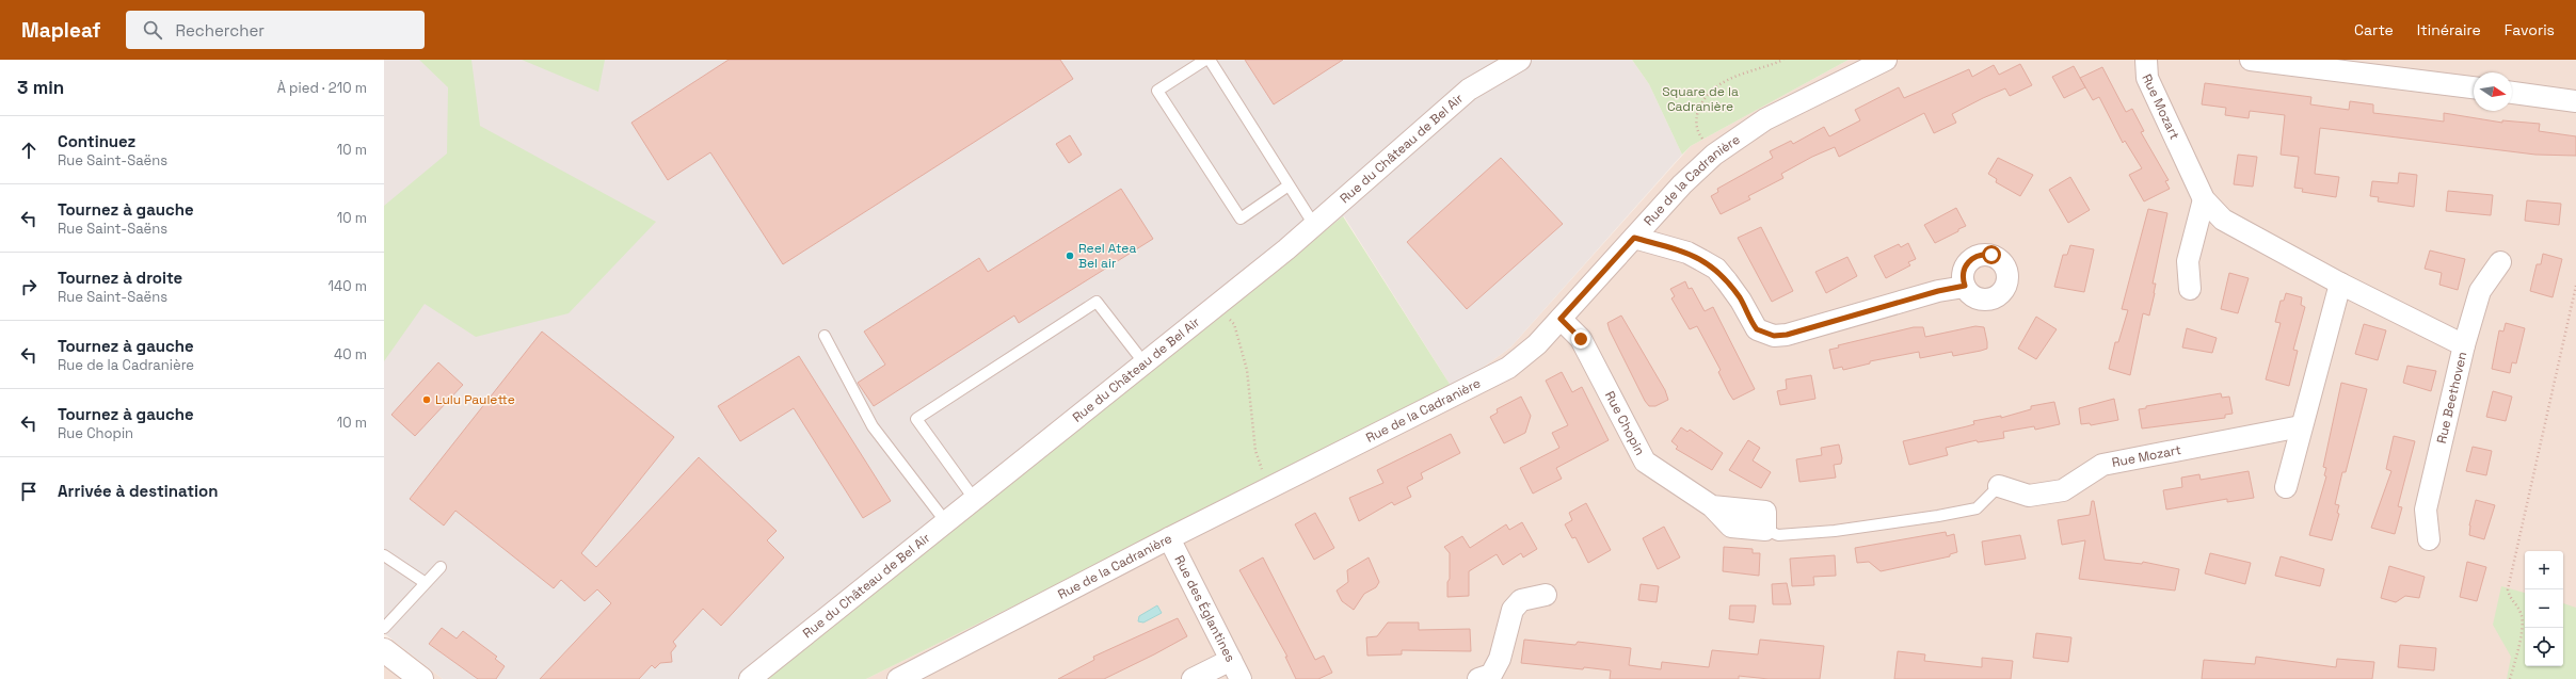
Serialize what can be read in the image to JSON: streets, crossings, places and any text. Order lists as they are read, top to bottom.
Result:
{
  "streets": {
    "street": [
      "Rue Mozart",
      "Rue du Château de Bel Air",
      "Rue de la Cadranière",
      "Rue Beethoven",
      "Rue Chopin",
      "Rue des Églantines"
    ]
  },
  "crossings": [
    ["Rue Mozart", "Rue Beethoven"],
    ["Rue Mozart", "Rue Chopin"],
    ["Rue de la Cadranière", "Rue Chopin"],
    ["Rue de la Cadranière", "Rue des Églantines"]
  ],
  "parks": ["Square de la Cadranière"],
  "places": ["Reel Atea Bel air", "Lulu Paulette"],
  "north": "right",
  "page": {
    "header": "Mapleaf",
    "search": "Rechercher",
    "nav": ["Carte", "Itinéraire", "Favoris"],
    "heading": ["3 min", "À pied · 210 m"],
    "list": [
      ["Continuez", "Rue Saint-Saëns", "10 m"],
      ["Tournez à gauche", "Rue Saint-Saëns", "10 m"],
      ["Tournez à droite", "Rue Saint-Saëns", "140 m"],
      ["Tournez à gauche", "Rue de la Cadranière", "40 m"],
      ["Tournez à gauche", "Rue Chopin", "10 m"],
      "Arrivée à destination"
    ],
    "map_buttons": ["+", "−"]
  }
}
